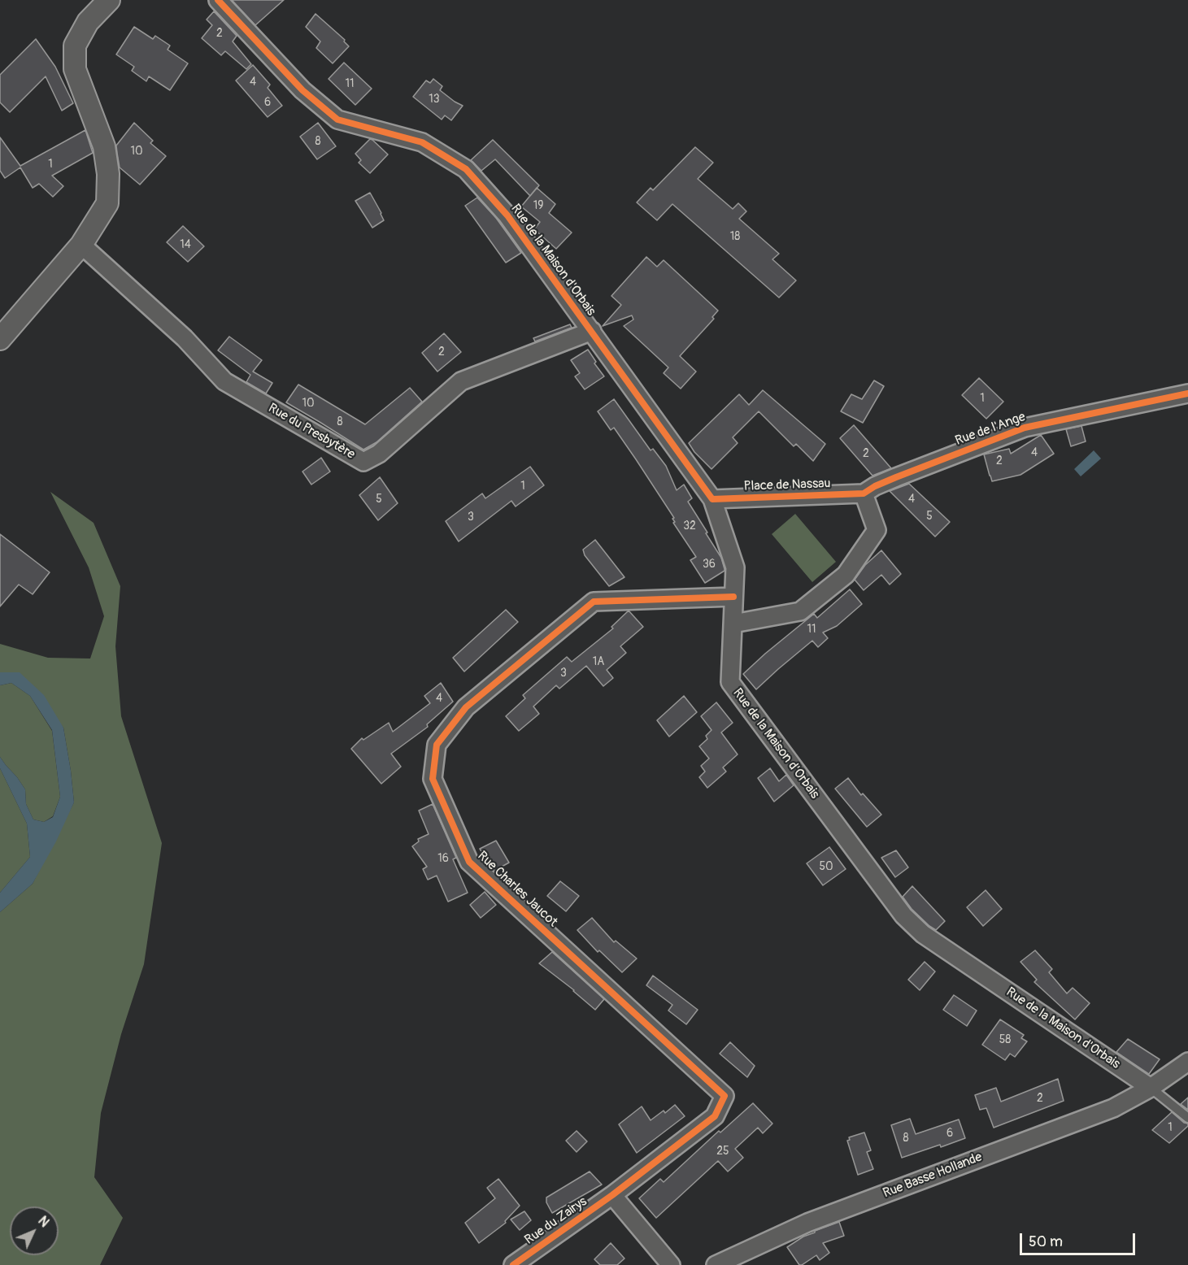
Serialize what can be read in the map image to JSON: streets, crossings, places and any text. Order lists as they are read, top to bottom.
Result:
{
  "streets": {
    "street": [
      "Rue de la Maison d'Orbais",
      "Rue de l'Ange",
      "Rue du Presbytère",
      "Place de Nassau",
      "Rue Charles Jaucot",
      "Rue Basse Hollande",
      "Rue du Zairys"
    ]
  },
  "crossings": [
    ["Rue de la Maison d'Orbais", "Rue du Presbytère"],
    ["Rue de la Maison d'Orbais", "Place de Nassau"],
    ["Rue de la Maison d'Orbais", "Rue Charles Jaucot"],
    ["Rue de la Maison d'Orbais", "Rue Basse Hollande"],
    ["Rue de l'Ange", "Place de Nassau"],
    ["Rue Charles Jaucot", "Rue du Zairys"]
  ],
  "house_numbers": [
    "2",
    "4",
    "11",
    "13",
    "6",
    "8",
    "10",
    "1",
    "19",
    "18",
    "14",
    "2",
    "1",
    "10",
    "8",
    "4",
    "2",
    "2",
    "1",
    "5",
    "4",
    "5",
    "3",
    "32",
    "36",
    "11",
    "1A",
    "3",
    "4",
    "16",
    "50",
    "58",
    "2",
    "1",
    "6",
    "8",
    "25"
  ],
  "scale_bar": "50 m",
  "north": "top right"
}
